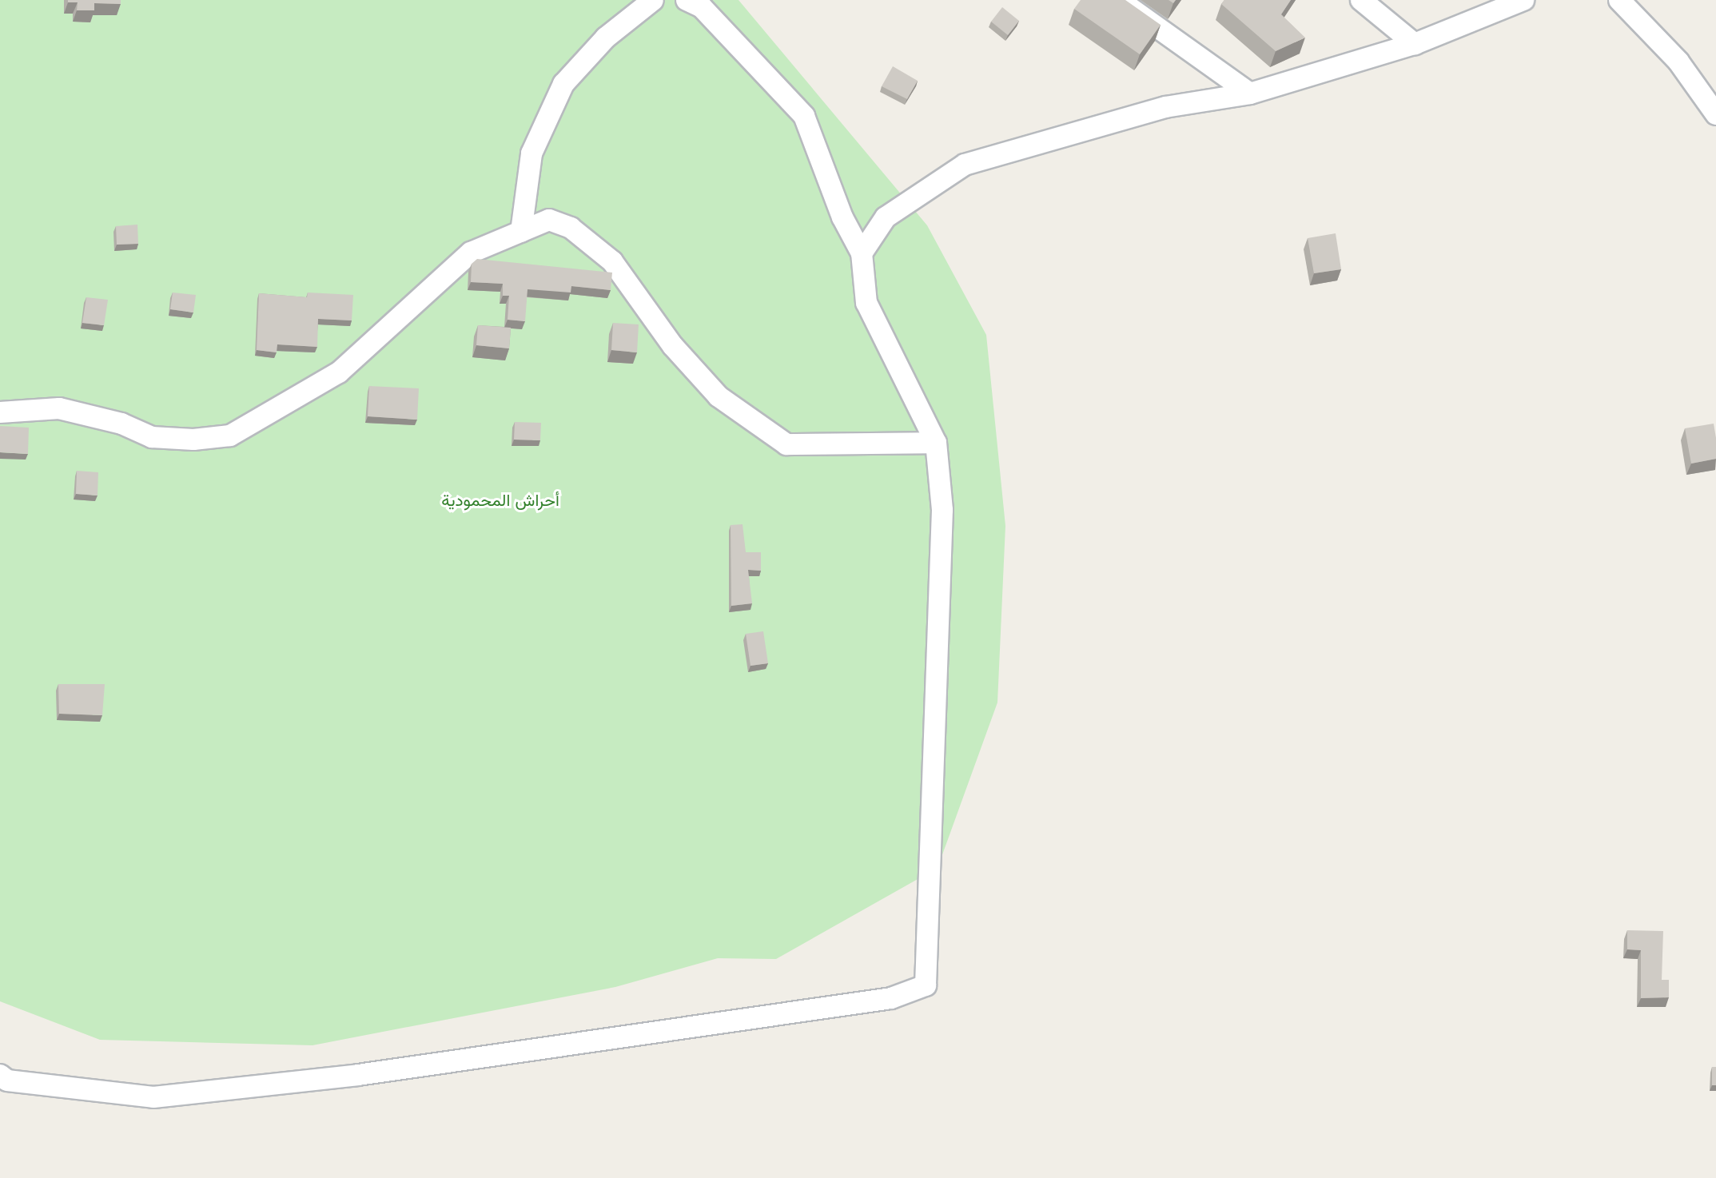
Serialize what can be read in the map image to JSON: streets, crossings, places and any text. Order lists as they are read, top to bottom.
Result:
{
  "parks": ["أحراش المحمودية"]
}
